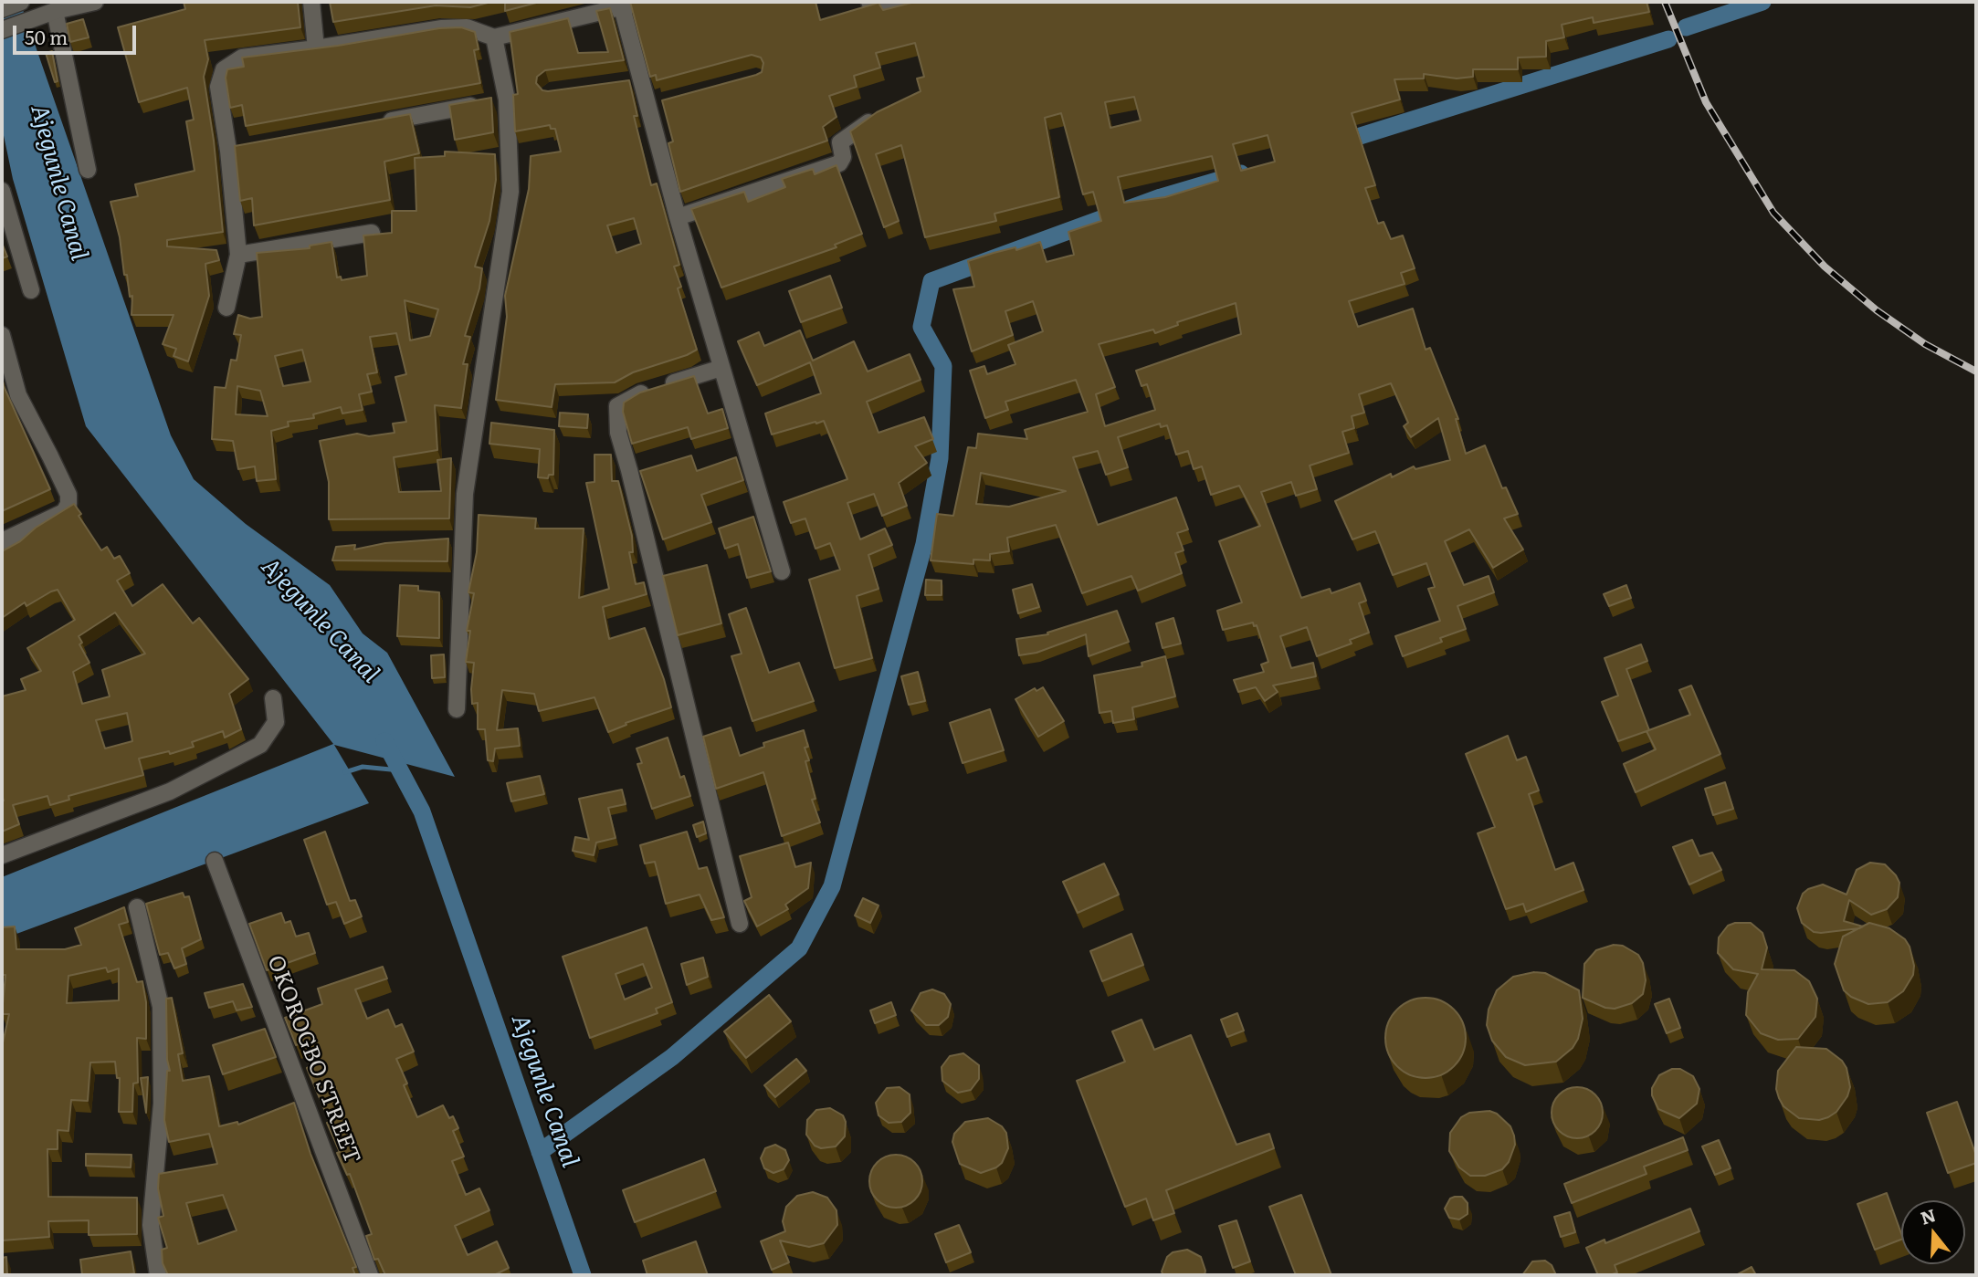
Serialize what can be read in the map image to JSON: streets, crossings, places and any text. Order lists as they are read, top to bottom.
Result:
{
  "streets": {
    "street": ["OKOROGBO STREET"]
  },
  "water": ["Ajegunle Canal"],
  "scale_bar": "50 m",
  "north": "top"
}
